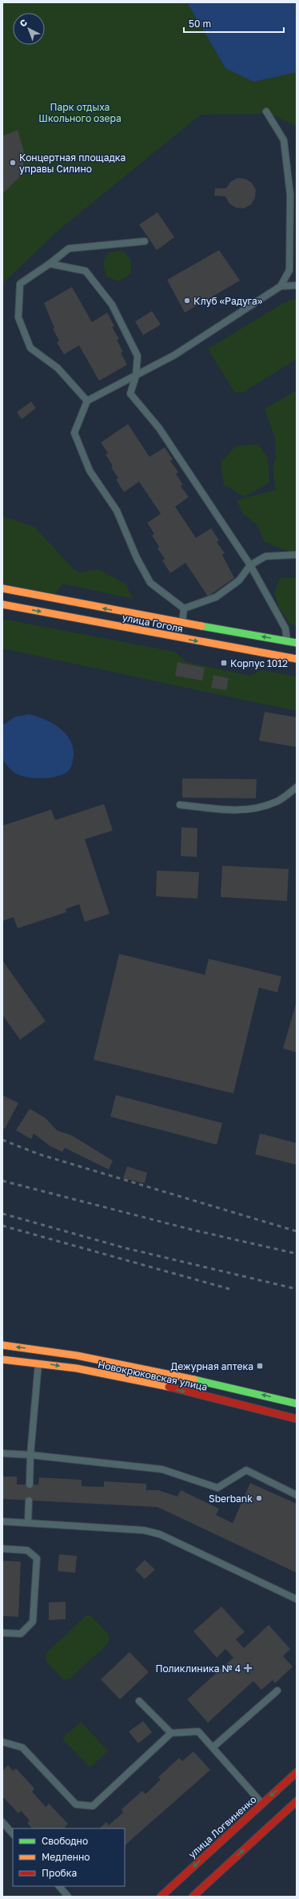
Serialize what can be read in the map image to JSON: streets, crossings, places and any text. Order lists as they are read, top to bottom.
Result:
{
  "streets": {
    "main road": ["улица Гоголя", "Новокрюковская улица", "улица Логвиненко"]
  },
  "parks": ["Парк отдыха Школьного озера"],
  "places": {
    "other": ["Концертная площадка управы Силино", "Клуб «Радуга»", "Sberbank"],
    "transit": ["Корпус 1012", "Дежурная аптека"],
    "health": ["Поликлиника № 4"]
  },
  "legend": ["Свободно", "Медленно", "Пробка"],
  "scale_bar": "50 m",
  "north": "top left"
}
